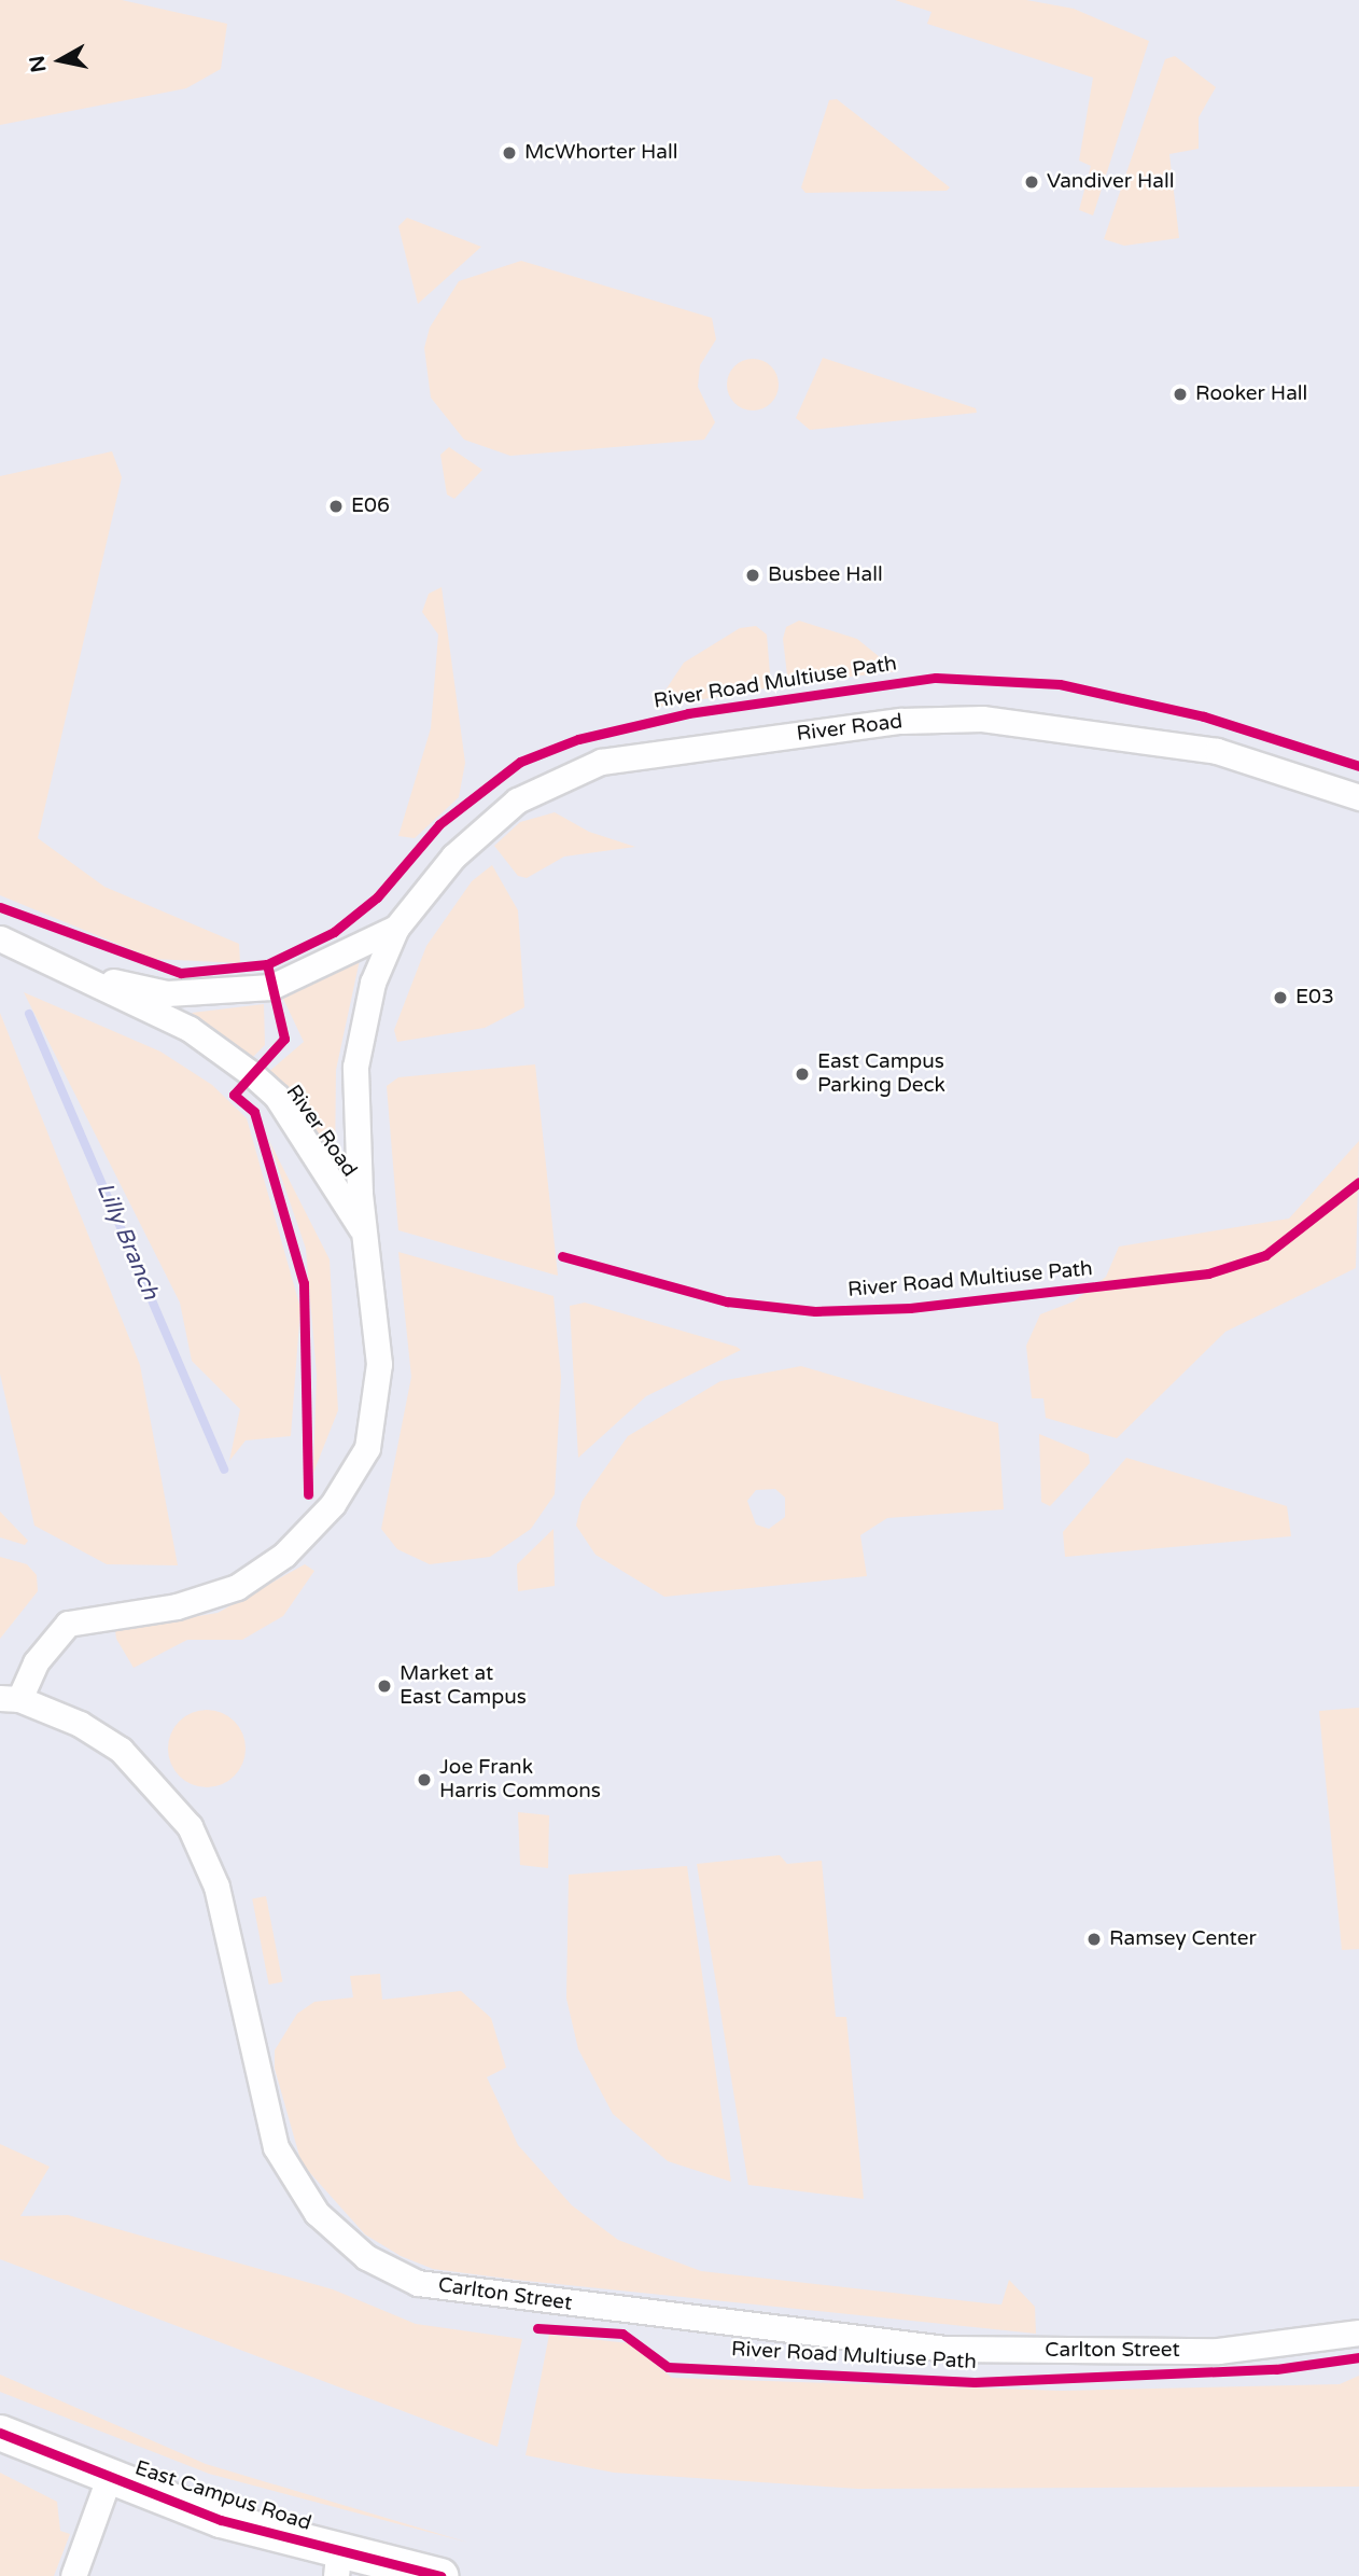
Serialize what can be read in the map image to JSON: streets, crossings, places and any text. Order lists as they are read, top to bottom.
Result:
{
  "streets": {
    "main road": ["East Campus Road"],
    "street": ["River Road", "Carlton Street"],
    "cycle path": ["River Road Multiuse Path"]
  },
  "crossings": [
    ["River Road", "Carlton Street"]
  ],
  "water": ["Lilly Branch"],
  "places": [
    "McWhorter Hall",
    "Vandiver Hall",
    "Rooker Hall",
    "E06",
    "Busbee Hall",
    "E03",
    "East Campus Parking Deck",
    "Market at East Campus",
    "Joe Frank Harris Commons",
    "Ramsey Center"
  ],
  "north": "left"
}
